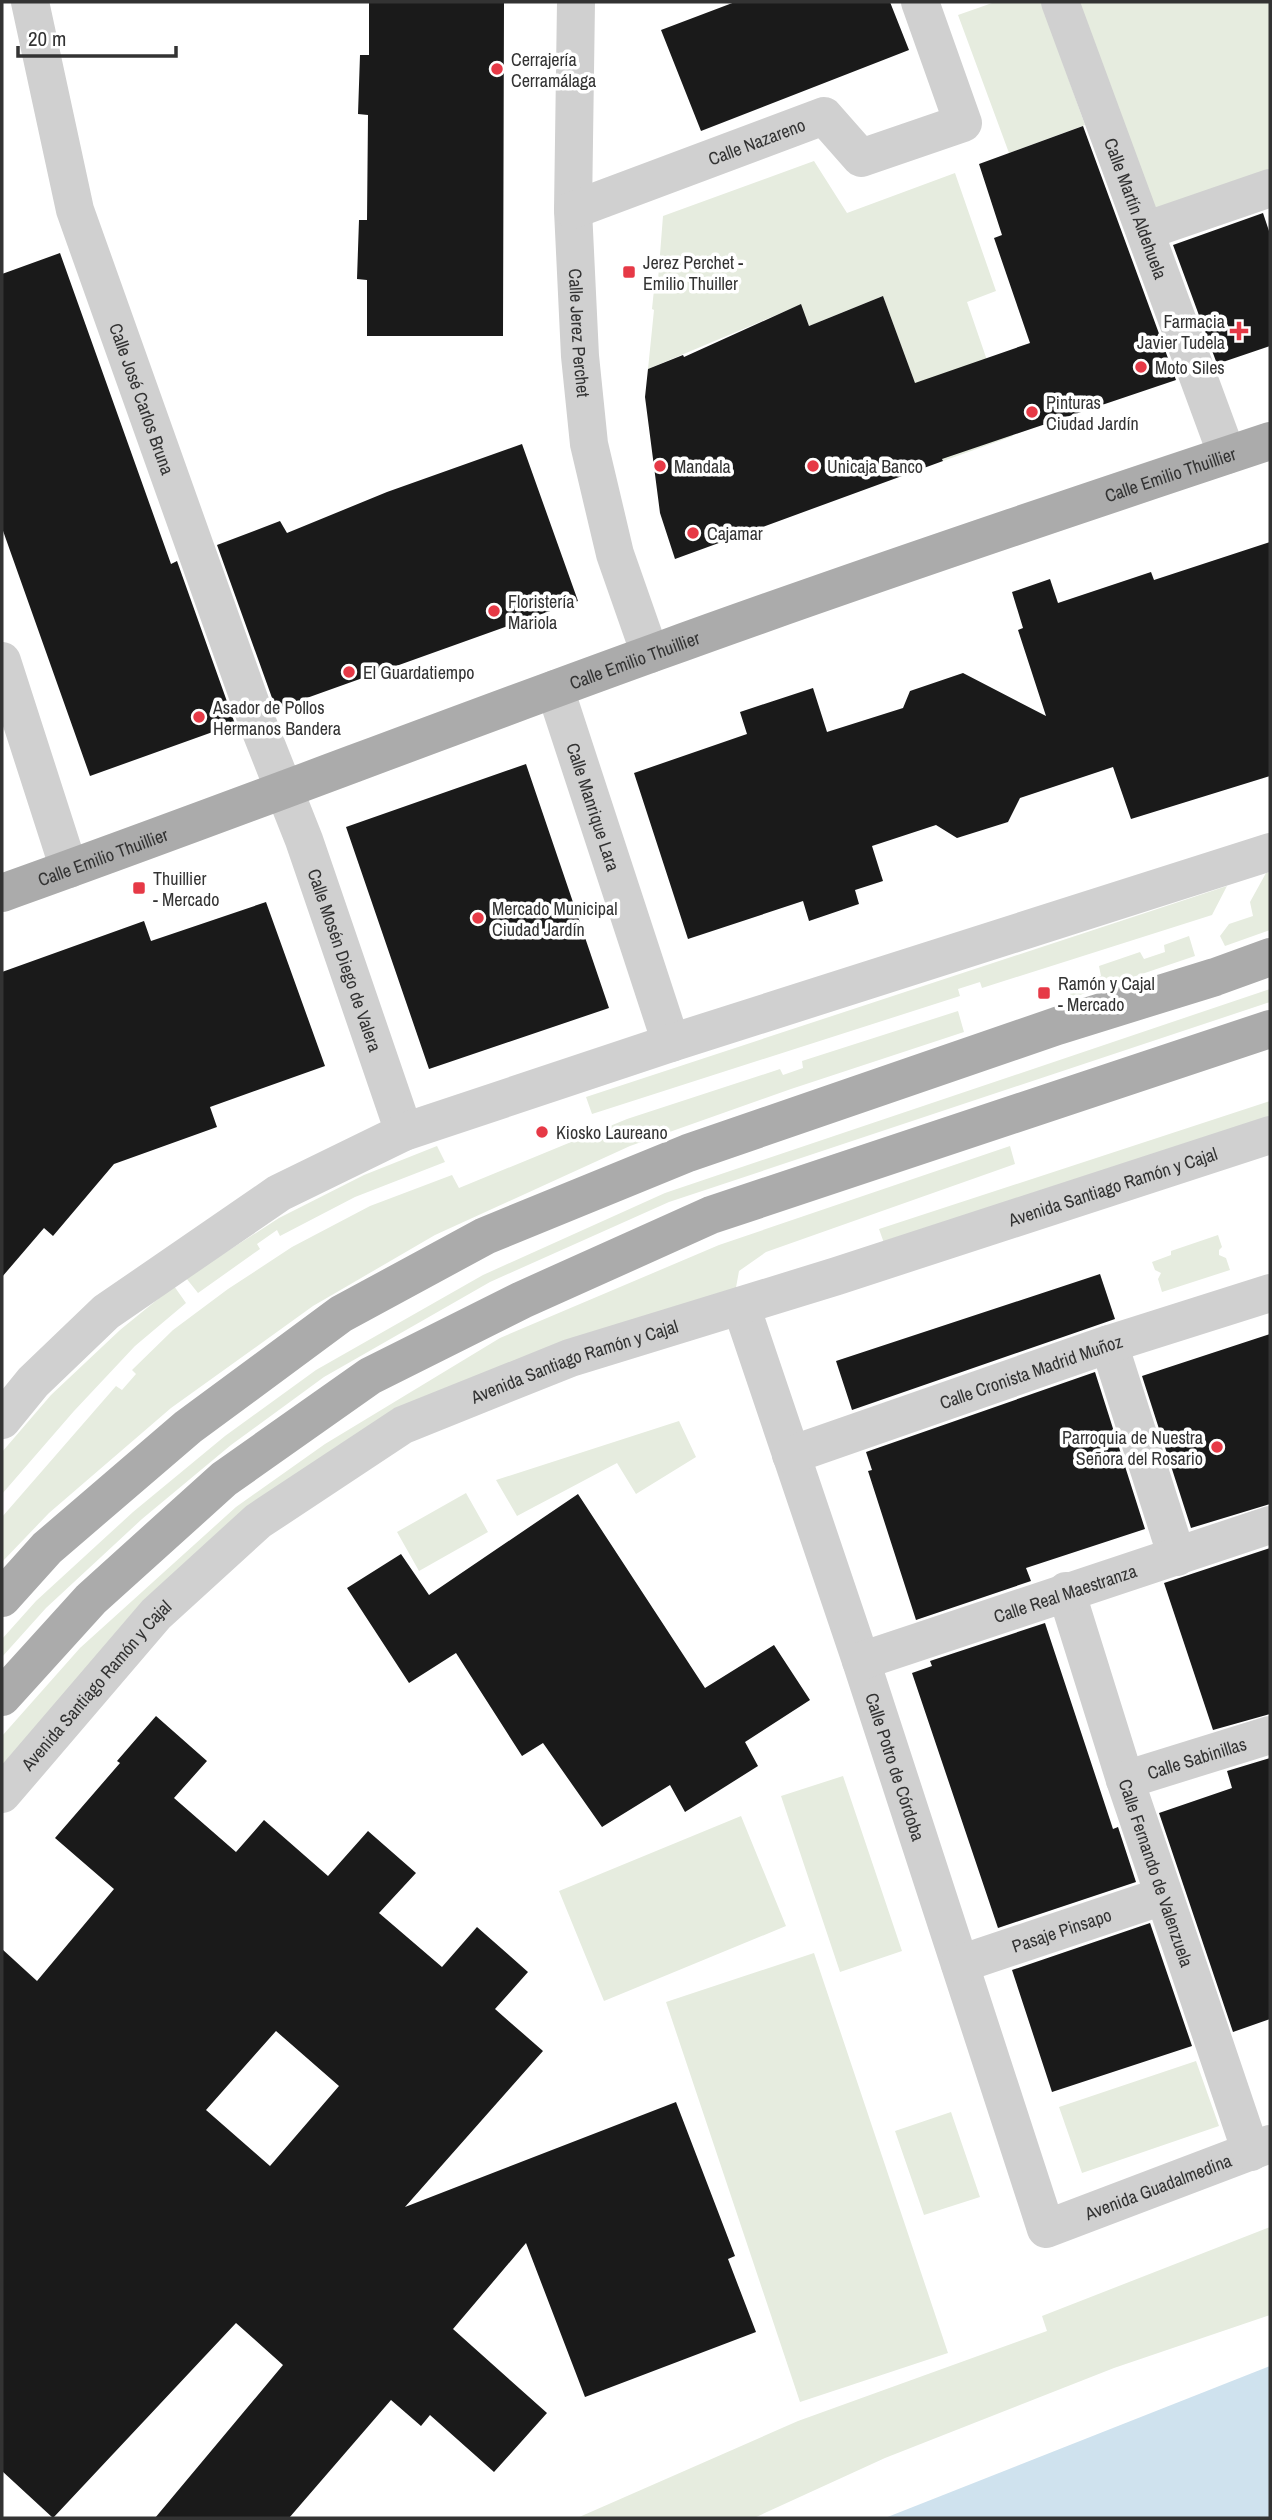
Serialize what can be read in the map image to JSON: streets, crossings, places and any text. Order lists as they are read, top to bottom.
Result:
{
  "streets": {
    "main road": ["Calle Emilio Thuillier"],
    "street": [
      "Calle Nazareno",
      "Calle Martín Aldehuela",
      "Calle Jerez Perchet",
      "Calle José Carlos Bruna",
      "Calle Manrique Lara",
      "Calle Mosén Diego de Valera",
      "Avenida Santiago Ramón y Cajal",
      "Calle Cronista Madrid Muñoz",
      "Calle Real Maestranza",
      "Calle Sabinillas",
      "Calle Potro de Córdoba",
      "Calle Fernando de Valenzuela",
      "Pasaje Pinsapo",
      "Avenida Guadalmedina"
    ]
  },
  "crossings": [
    ["Calle Nazareno", "Calle Jerez Perchet"],
    ["Calle Martín Aldehuela", "Calle Emilio Thuillier"],
    ["Calle Jerez Perchet", "Calle Emilio Thuillier"],
    ["Calle José Carlos Bruna", "Calle Emilio Thuillier"],
    ["Calle José Carlos Bruna", "Calle Mosén Diego de Valera"],
    ["Calle Emilio Thuillier", "Calle Manrique Lara"],
    ["Calle Emilio Thuillier", "Calle Mosén Diego de Valera"],
    ["Avenida Santiago Ramón y Cajal", "Calle Potro de Córdoba"],
    ["Calle Cronista Madrid Muñoz", "Calle Potro de Córdoba"],
    ["Calle Real Maestranza", "Calle Potro de Córdoba"],
    ["Calle Real Maestranza", "Calle Fernando de Valenzuela"],
    ["Calle Sabinillas", "Calle Fernando de Valenzuela"],
    ["Calle Potro de Córdoba", "Pasaje Pinsapo"],
    ["Calle Potro de Córdoba", "Avenida Guadalmedina"],
    ["Calle Fernando de Valenzuela", "Pasaje Pinsapo"],
    ["Calle Fernando de Valenzuela", "Avenida Guadalmedina"]
  ],
  "places": {
    "other": [
      "Cerrajería Cerramálaga",
      "Moto Siles",
      "Pinturas Ciudad Jardín",
      "Mandala",
      "Unicaja Banco",
      "Cajamar",
      "Floristería Mariola",
      "El Guardatiempo",
      "Asador de Pollos Hermanos Bandera",
      "Mercado Municipal Ciudad Jardín",
      "Kiosko Laureano",
      "Parroquia de Nuestra Señora del Rosario"
    ],
    "transit": ["Jerez Perchet - Emilio Thuiller", "Thuillier - Mercado", "Ramón y Cajal - Mercado"],
    "health": ["Farmacia Javier Tudela"]
  },
  "scale_bar": "20 m"
}
